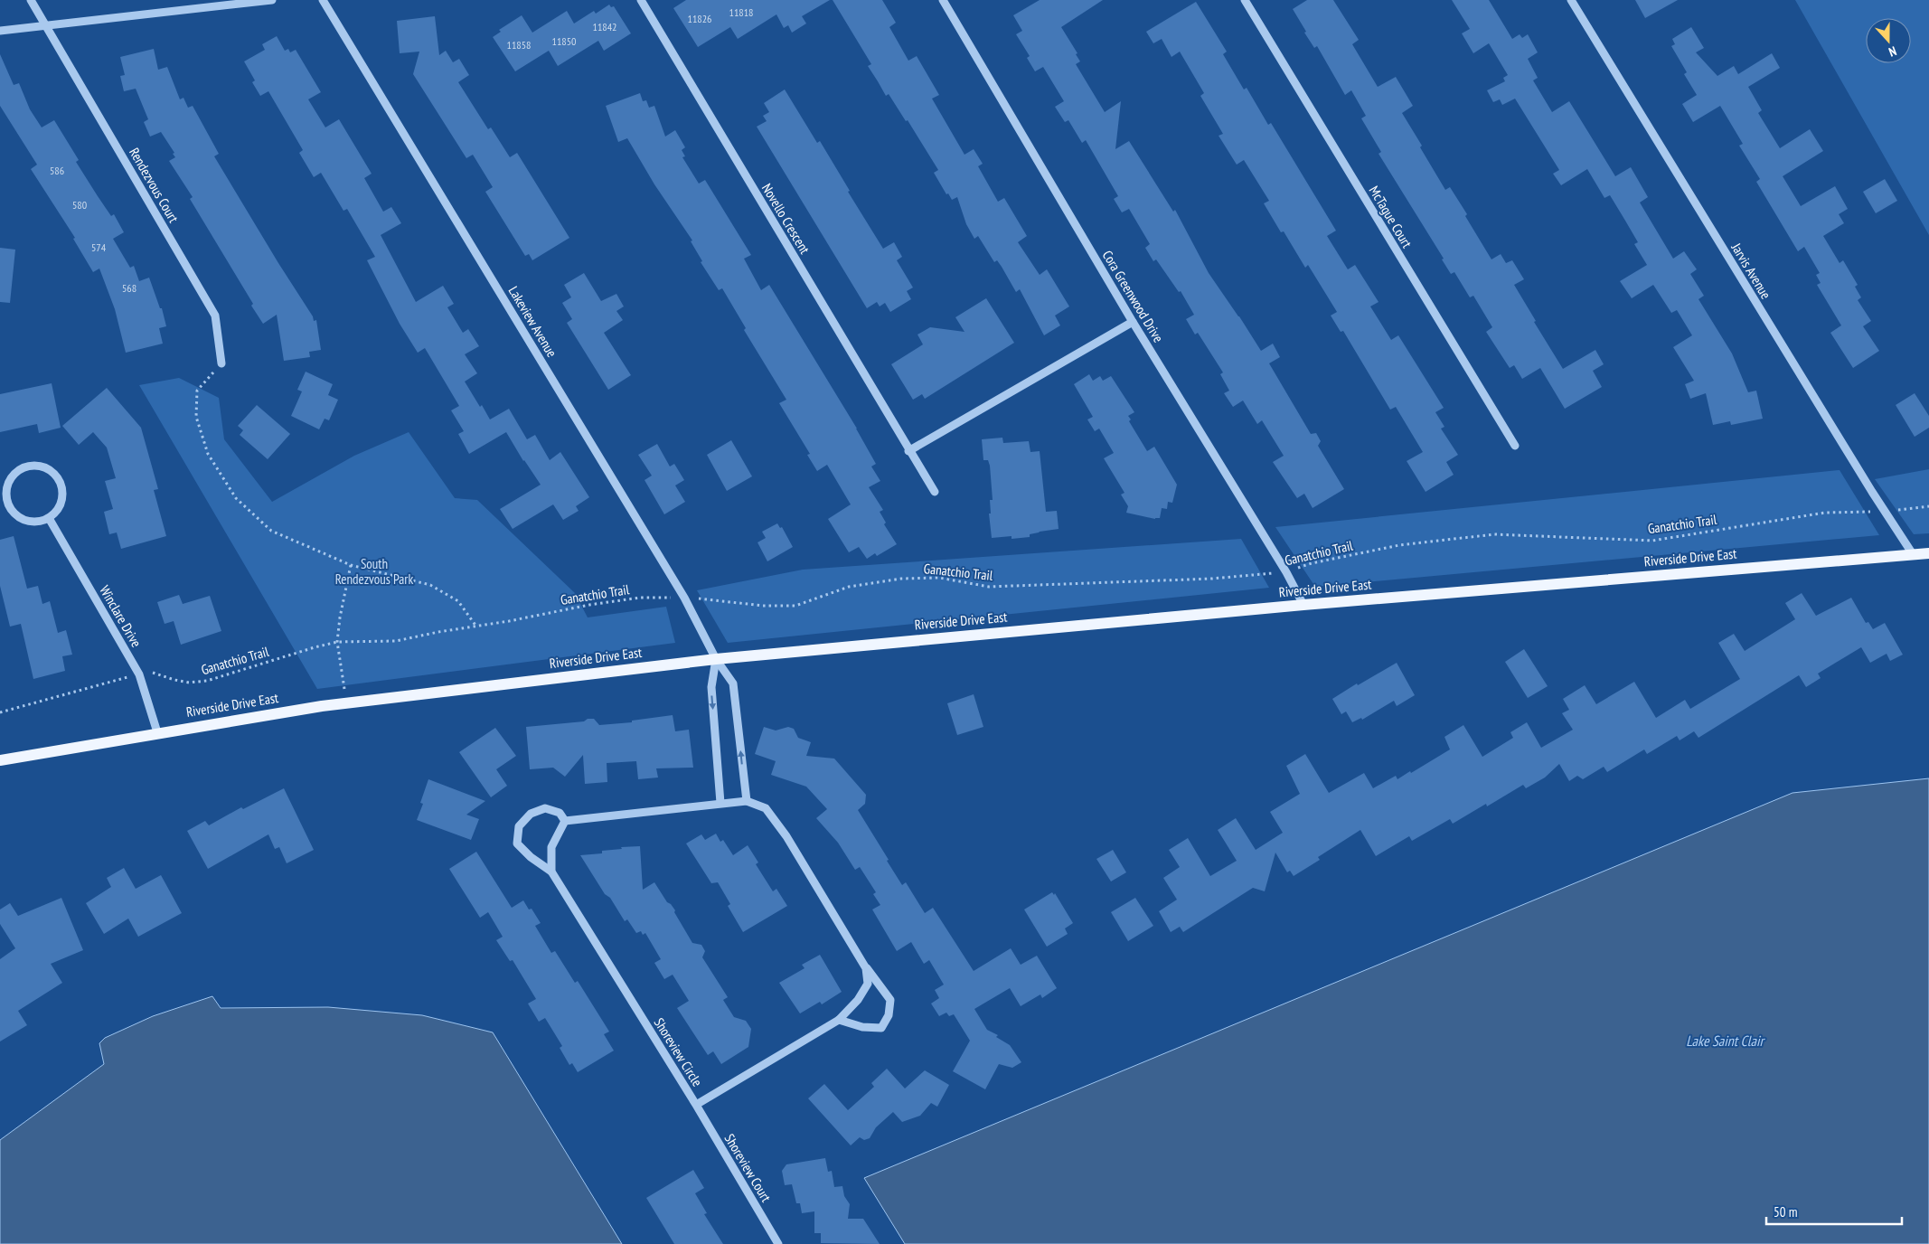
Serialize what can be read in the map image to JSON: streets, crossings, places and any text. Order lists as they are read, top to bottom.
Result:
{
  "streets": {
    "main road": ["Riverside Drive East"],
    "street": [
      "Rendezvous Court",
      "McTague Court",
      "Novello Crescent",
      "Jarvis Avenue",
      "Cora Greenwood Drive",
      "Lakeview Avenue",
      "Winclare Drive",
      "Shoreview Circle",
      "Shoreview Court"
    ],
    "path": ["Ganatchio Trail"]
  },
  "crossings": [
    ["Jarvis Avenue", "Ganatchio Trail"],
    ["Jarvis Avenue", "Riverside Drive East"],
    ["Cora Greenwood Drive", "Ganatchio Trail"],
    ["Cora Greenwood Drive", "Riverside Drive East"],
    ["Lakeview Avenue", "Ganatchio Trail"],
    ["Lakeview Avenue", "Riverside Drive East"],
    ["Ganatchio Trail", "Winclare Drive"],
    ["Riverside Drive East", "Winclare Drive"],
    ["Shoreview Circle", "Shoreview Court"]
  ],
  "water": ["Lake Saint Clair"],
  "parks": ["South Rendezvous Park"],
  "house_numbers": [
    "11818",
    "11826",
    "11842",
    "11850",
    "11858",
    "586",
    "580",
    "574",
    "568"
  ],
  "scale_bar": "50 m",
  "north": "bottom"
}
